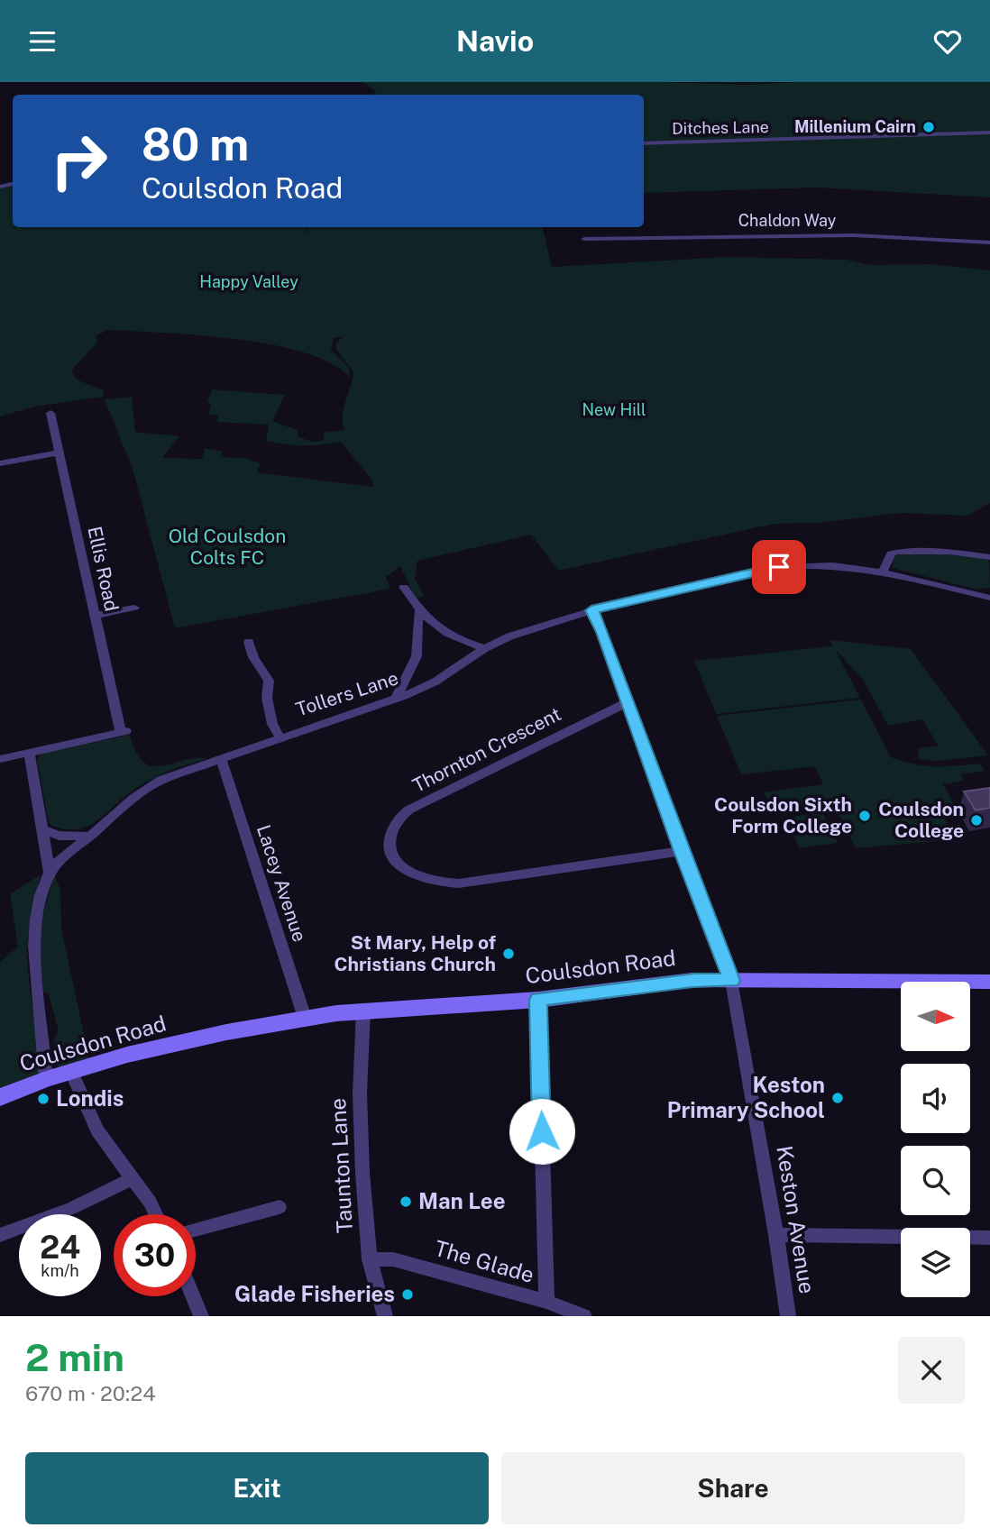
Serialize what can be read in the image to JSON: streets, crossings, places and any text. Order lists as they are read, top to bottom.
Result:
{
  "streets": {
    "main road": ["Coulsdon Road"],
    "street": [
      "Ditches Lane",
      "Chaldon Way",
      "Ellis Road",
      "Tollers Lane",
      "Thornton Crescent",
      "Lacey Avenue",
      "Taunton Lane",
      "Keston Avenue",
      "The Glade"
    ]
  },
  "crossings": [
    ["Tollers Lane", "Lacey Avenue"],
    ["Tollers Lane", "Keston Avenue"],
    ["Thornton Crescent", "Keston Avenue"],
    ["Lacey Avenue", "Coulsdon Road"],
    ["Coulsdon Road", "Taunton Lane"],
    ["Coulsdon Road", "Keston Avenue"],
    ["Taunton Lane", "The Glade"]
  ],
  "parks": ["Happy Valley", "New Hill", "Old Coulsdon Colts FC"],
  "places": [
    "Millenium Cairn",
    "Coulsdon Sixth Form College",
    "Coulsdon College",
    "St Mary, Help of Christians Church",
    "Keston Primary School",
    "Londis",
    "Man Lee",
    "Glade Fisheries"
  ],
  "north": "right",
  "page": {
    "header": "Navio",
    "turn": ["80 m", "Coulsdon Road"],
    "speed": "24 km/h",
    "limit": "30",
    "heading": ["2 min", "670 m · 20:24"],
    "buttons": ["Exit", "Share"]
  }
}
